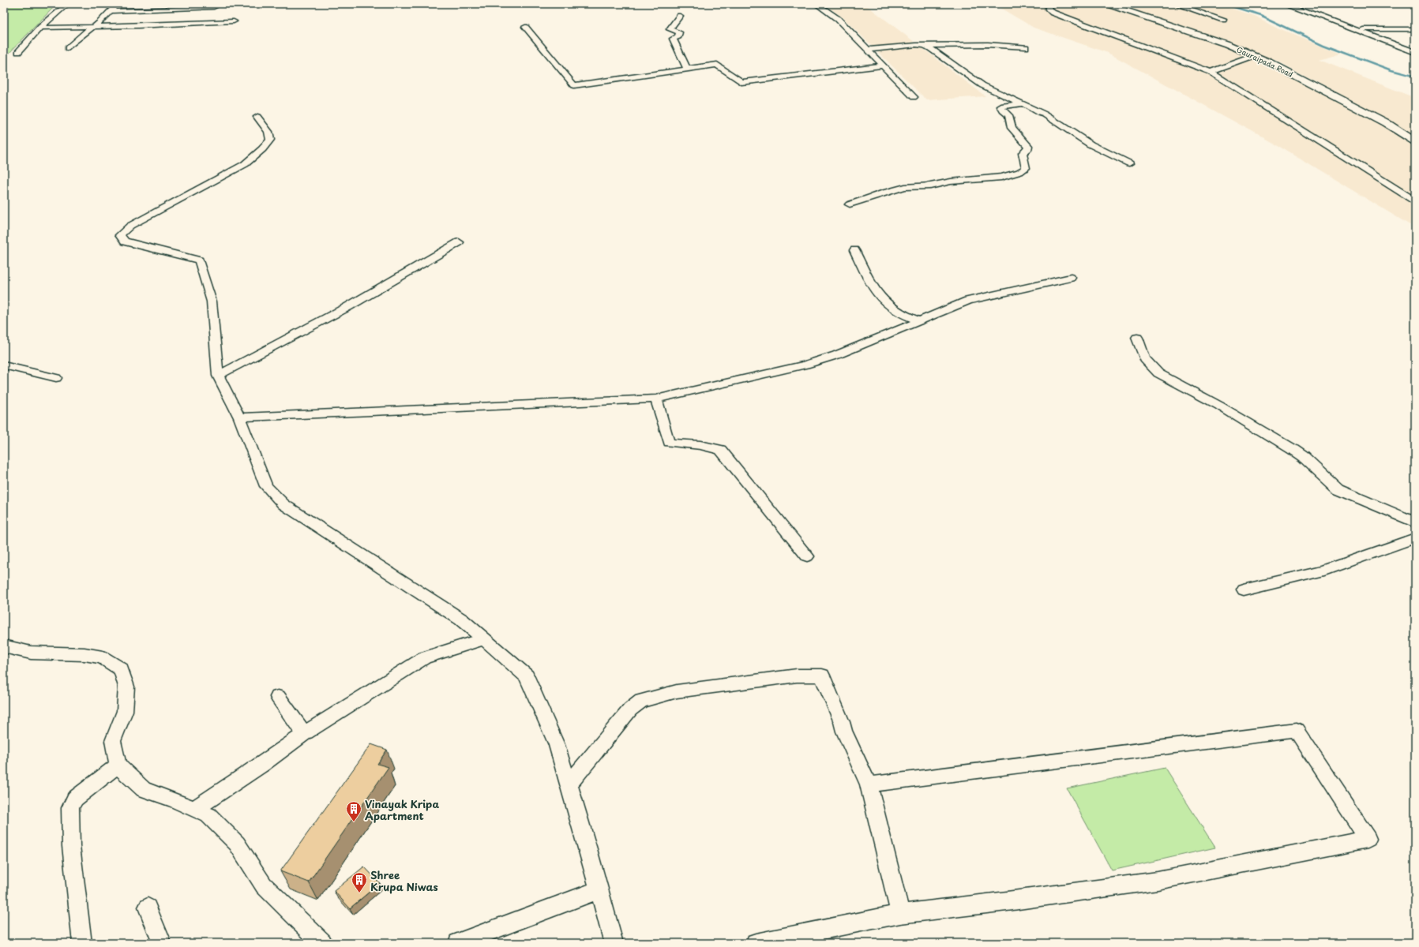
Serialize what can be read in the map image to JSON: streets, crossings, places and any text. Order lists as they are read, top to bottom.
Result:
{
  "streets": {
    "street": ["Gauraipada Road"]
  },
  "places": {
    "building": ["Vinayak Kripa Apartment", "Shree Krupa Niwas"]
  }
}
